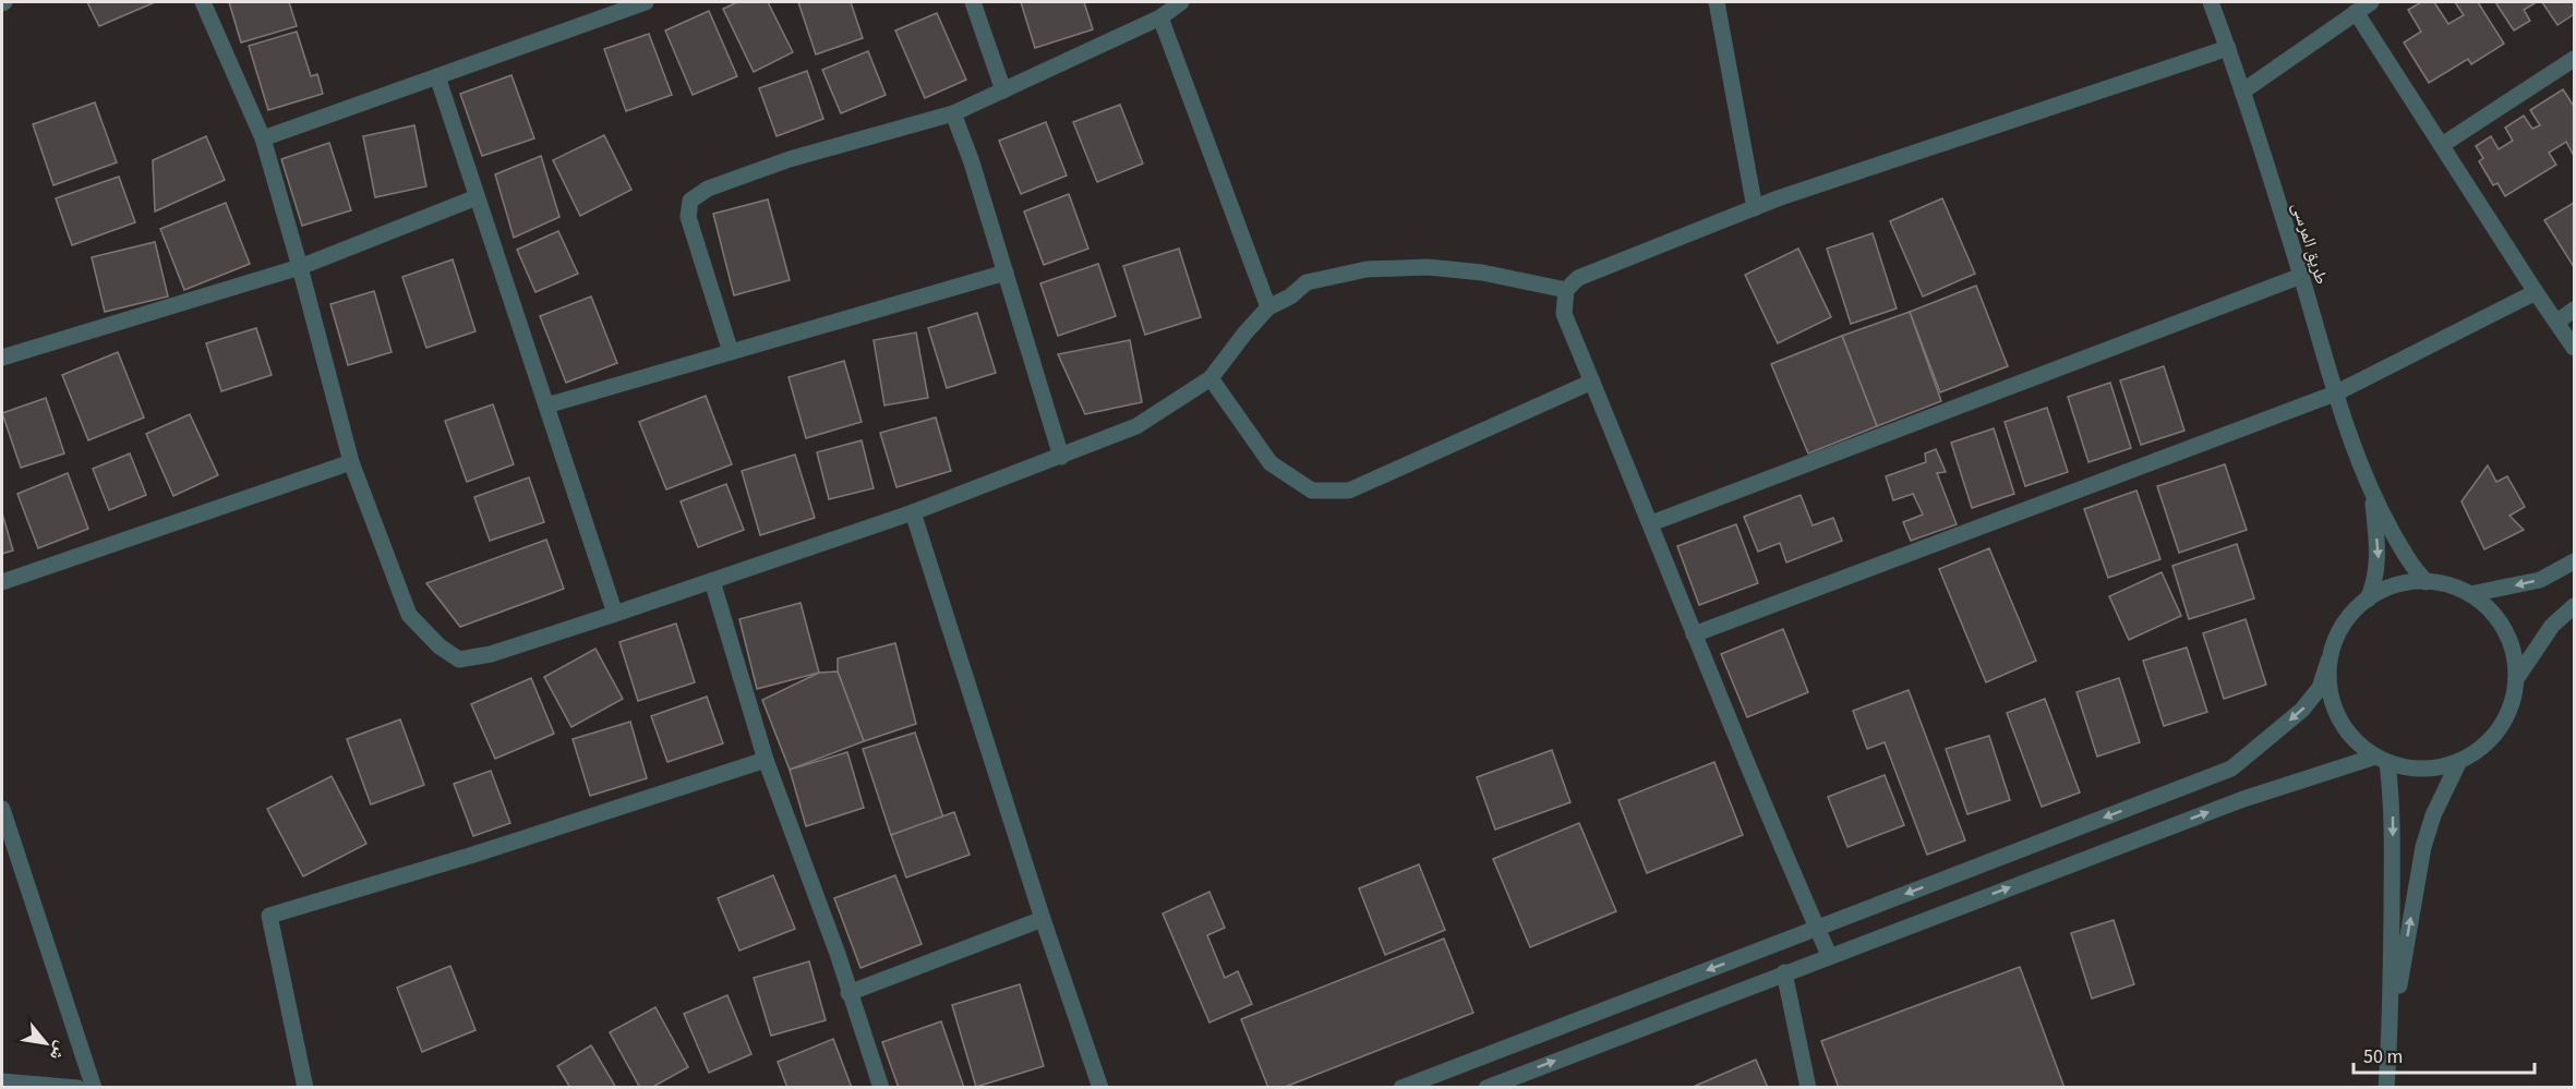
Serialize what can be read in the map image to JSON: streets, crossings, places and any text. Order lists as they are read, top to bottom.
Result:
{
  "streets": {
    "street": ["طريق المرسى"]
  },
  "scale_bar": "50 m",
  "north": "bottom right"
}
